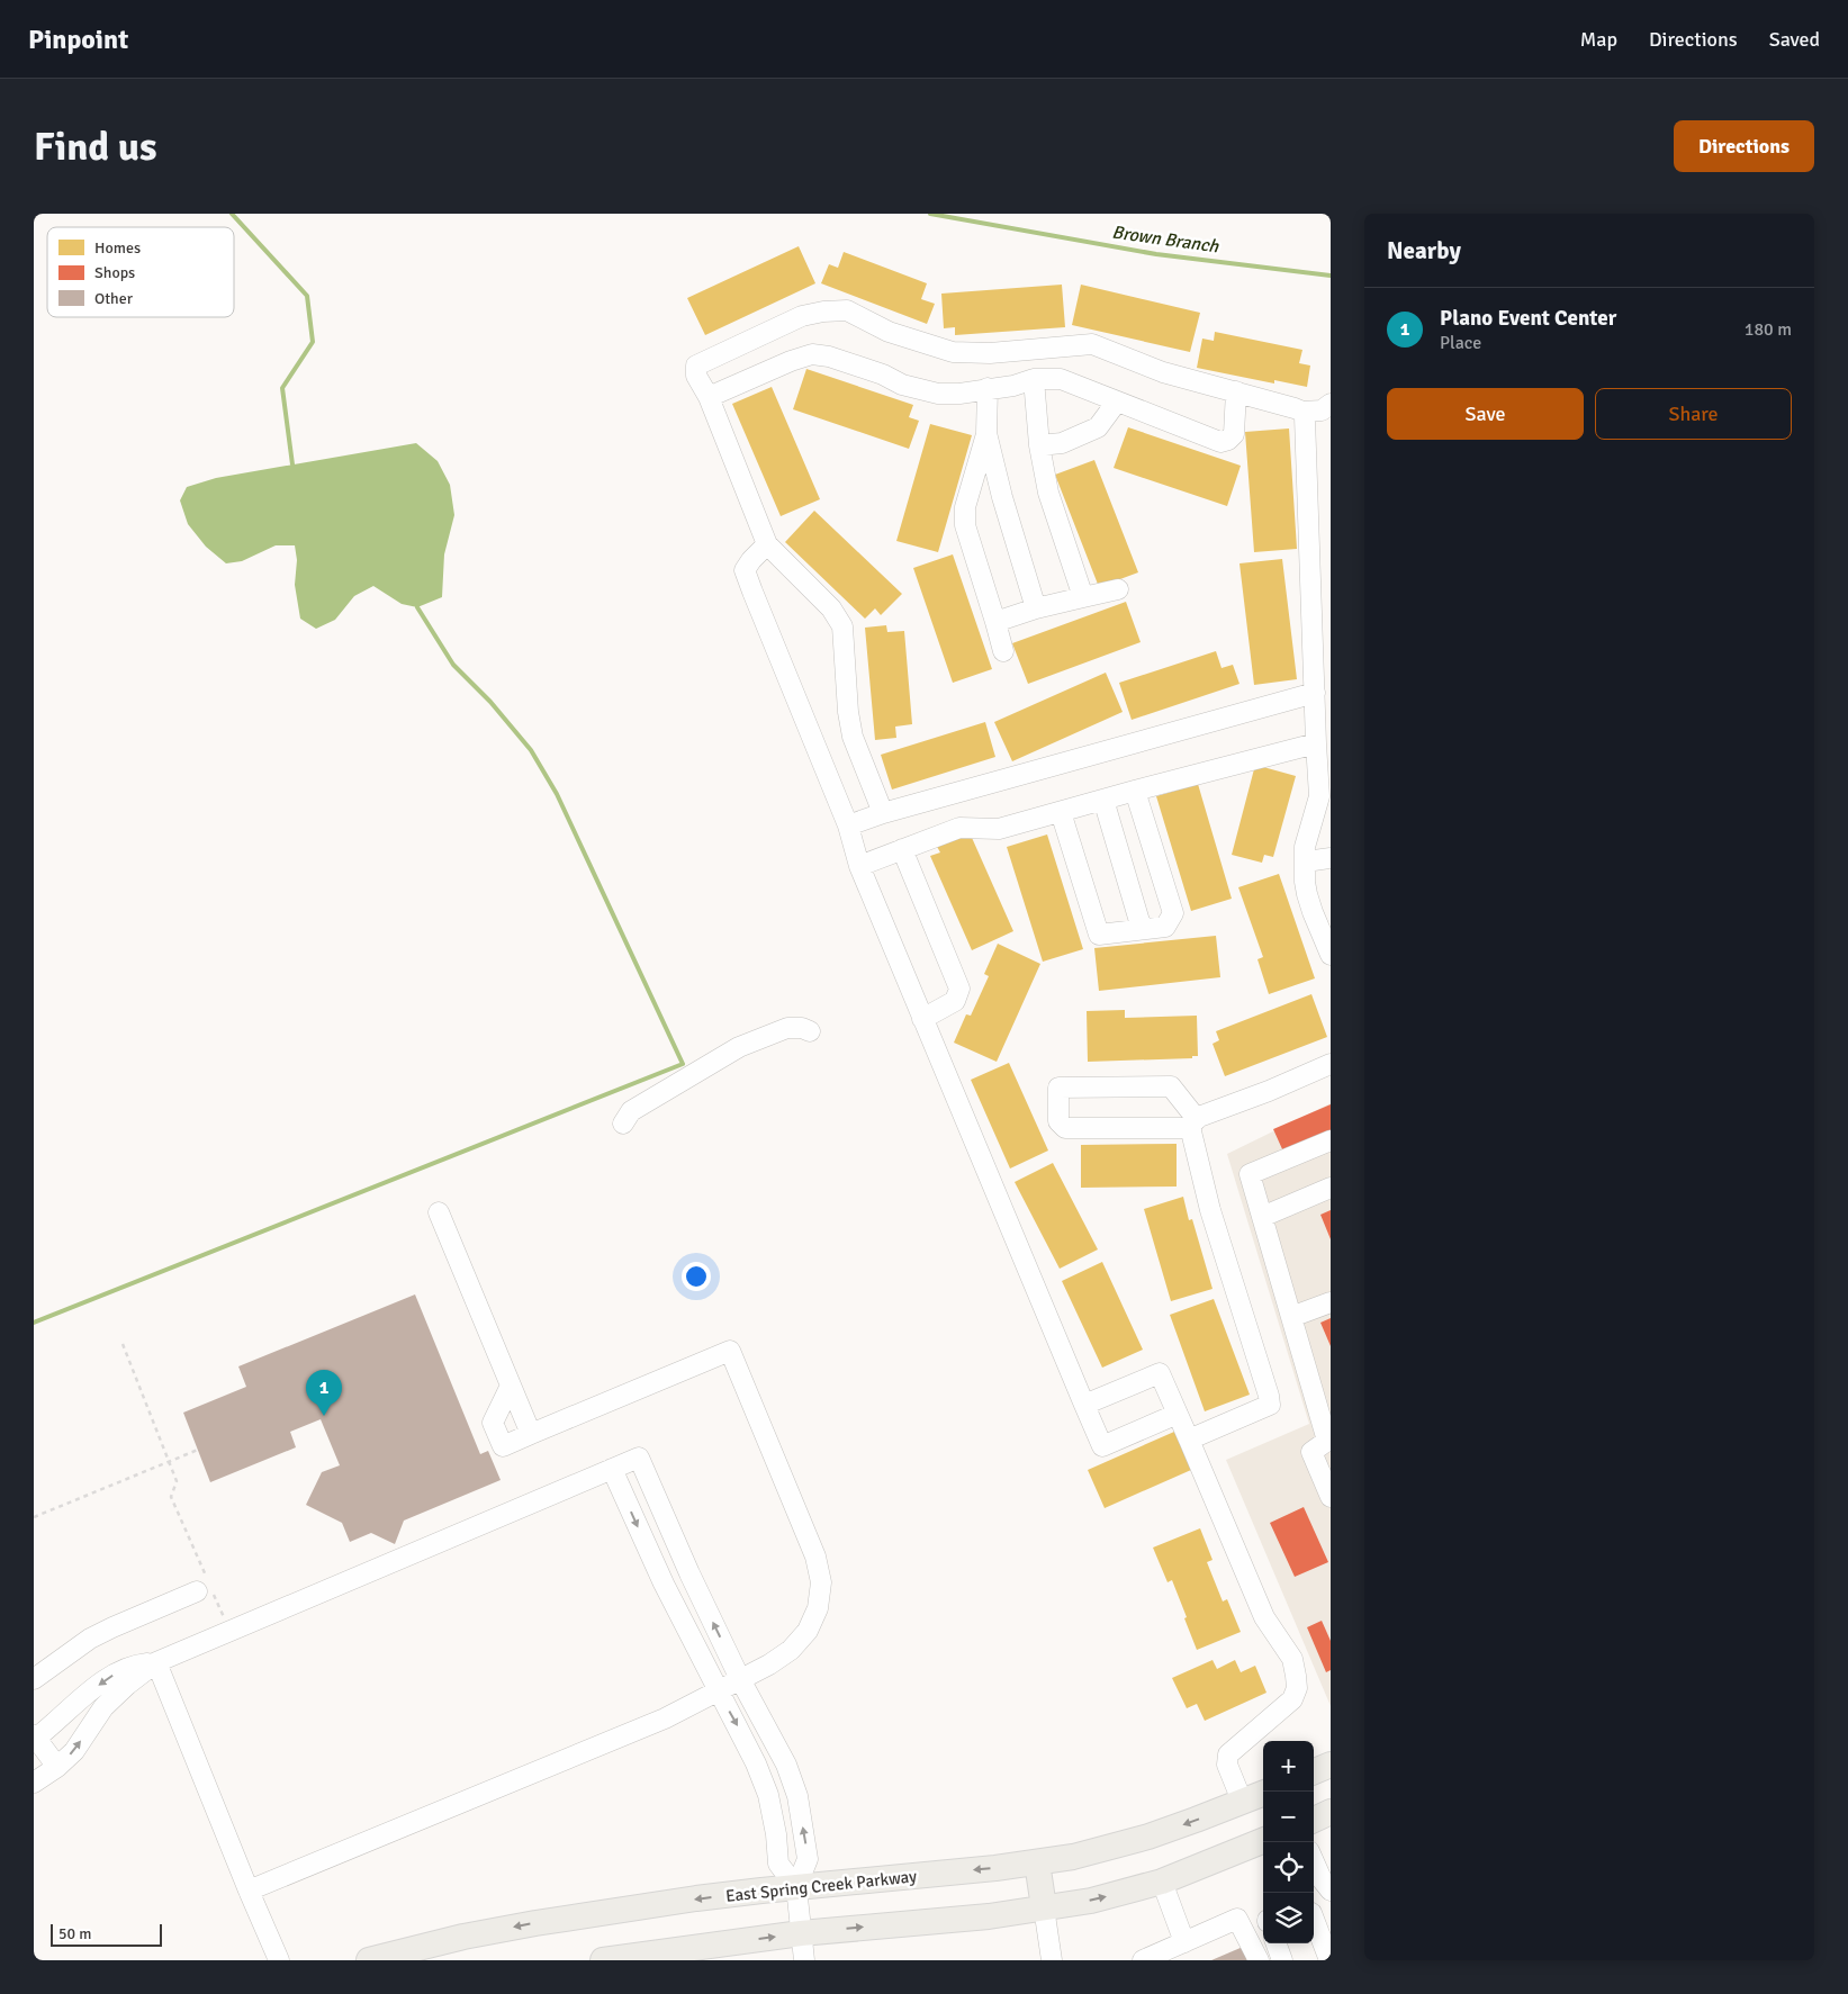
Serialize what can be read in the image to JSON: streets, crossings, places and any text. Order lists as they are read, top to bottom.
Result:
{
  "streets": {
    "main road": ["East Spring Creek Parkway"]
  },
  "water": ["Brown Branch"],
  "legend": ["Homes", "Shops", "Other"],
  "scale_bar": "50 m",
  "page": {
    "header": "Pinpoint",
    "nav": ["Map", "Directions", "Saved"],
    "buttons": [
      "Directions",
      ["Save", "Share"]
    ],
    "title": "Find us",
    "heading": "Nearby",
    "list": [
      {
        "mark": "1",
        "name": "Plano Event Center",
        "note": "Place",
        "value": "180 m"
      }
    ],
    "pins": "1",
    "map_buttons": ["+", "−"],
    "scale": "50 m"
  }
}
